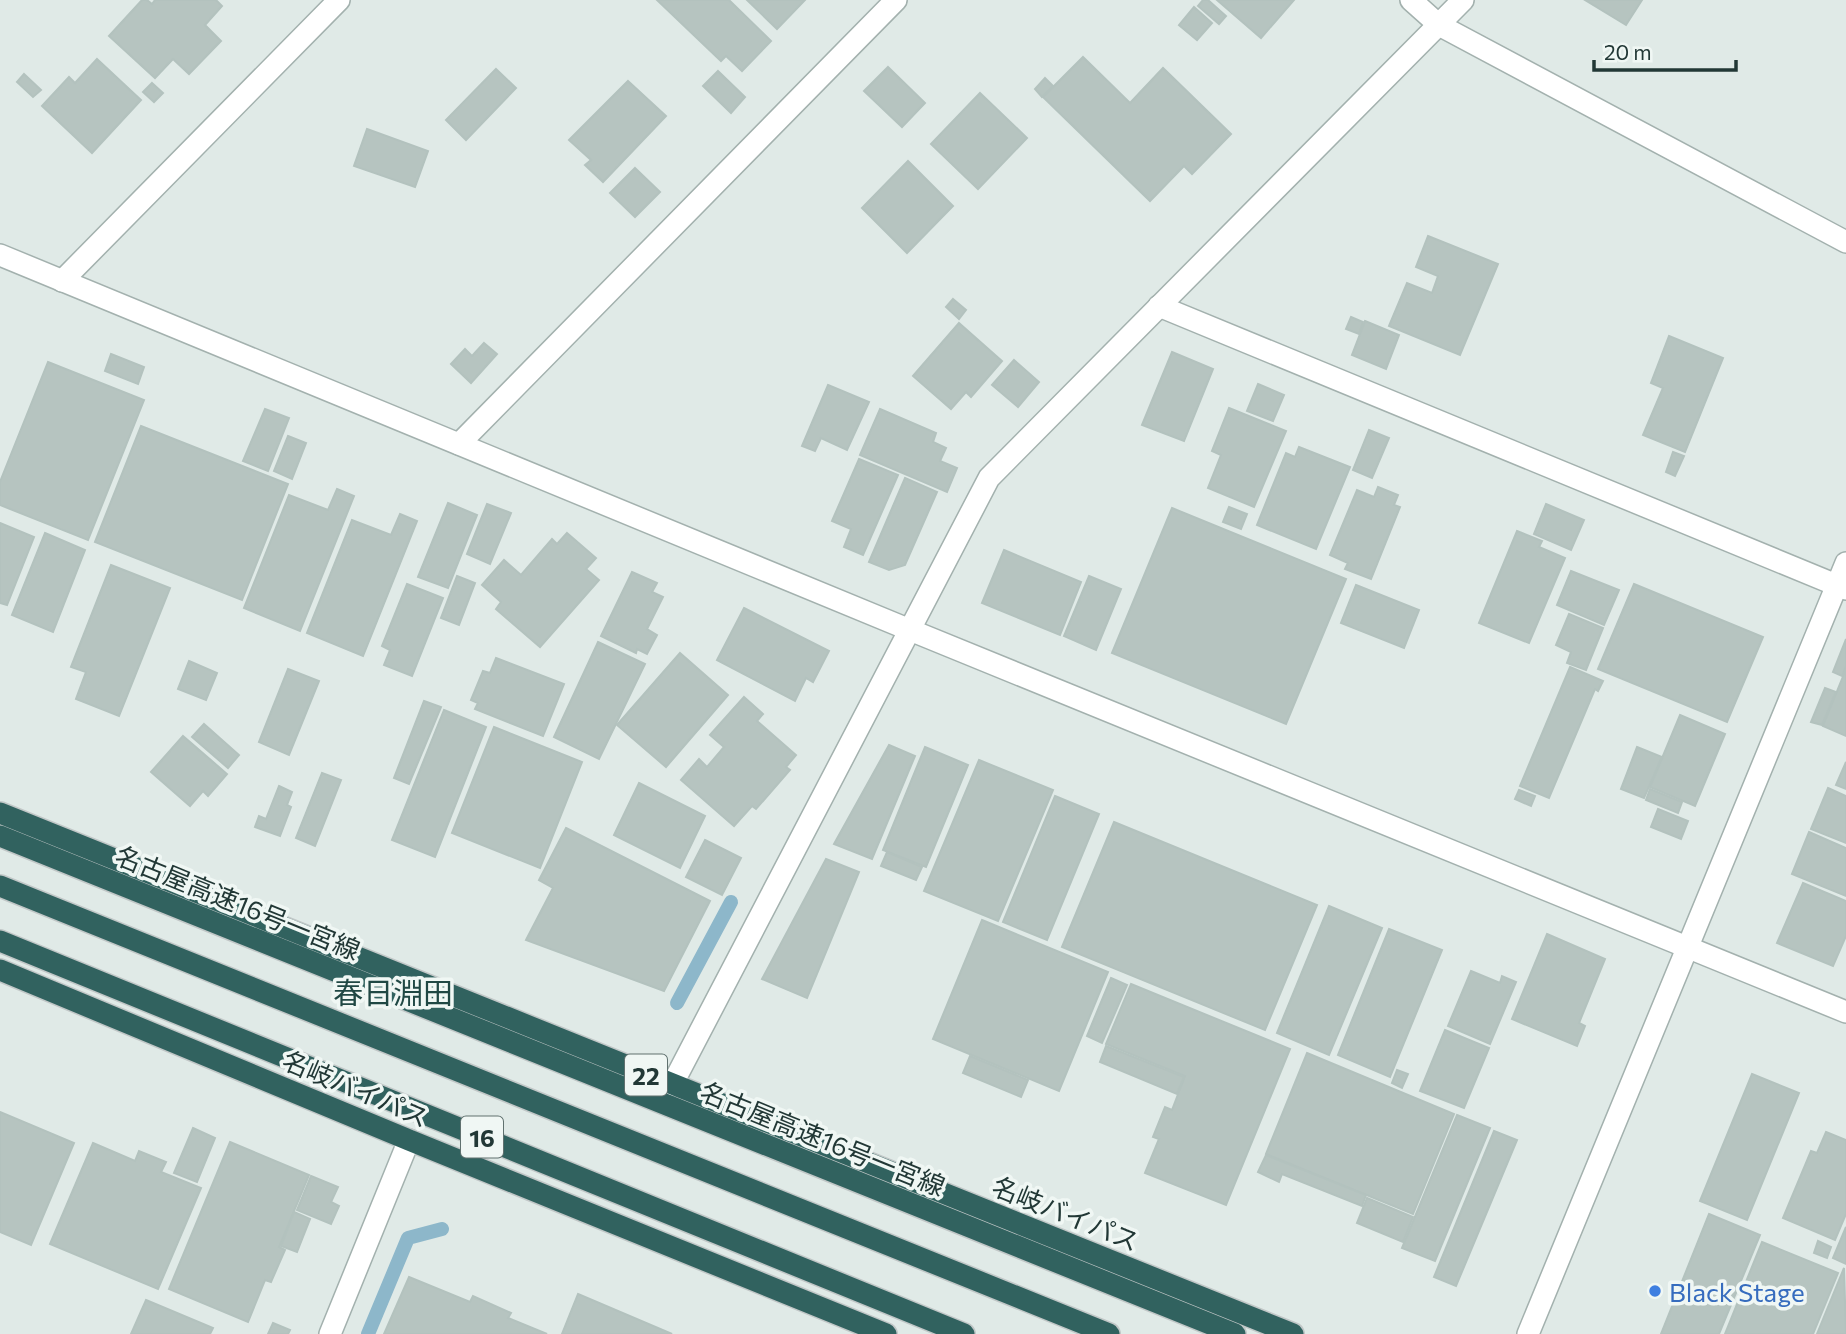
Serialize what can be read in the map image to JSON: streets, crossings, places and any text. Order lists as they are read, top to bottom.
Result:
{
  "streets": {
    "highway": [
      "名古屋高速16号一宮線",
      "22",
      "名岐バイパス",
      "16"
    ]
  },
  "districts": ["春日淵田"],
  "places": ["Black Stage"],
  "scale_bar": "20 m"
}
